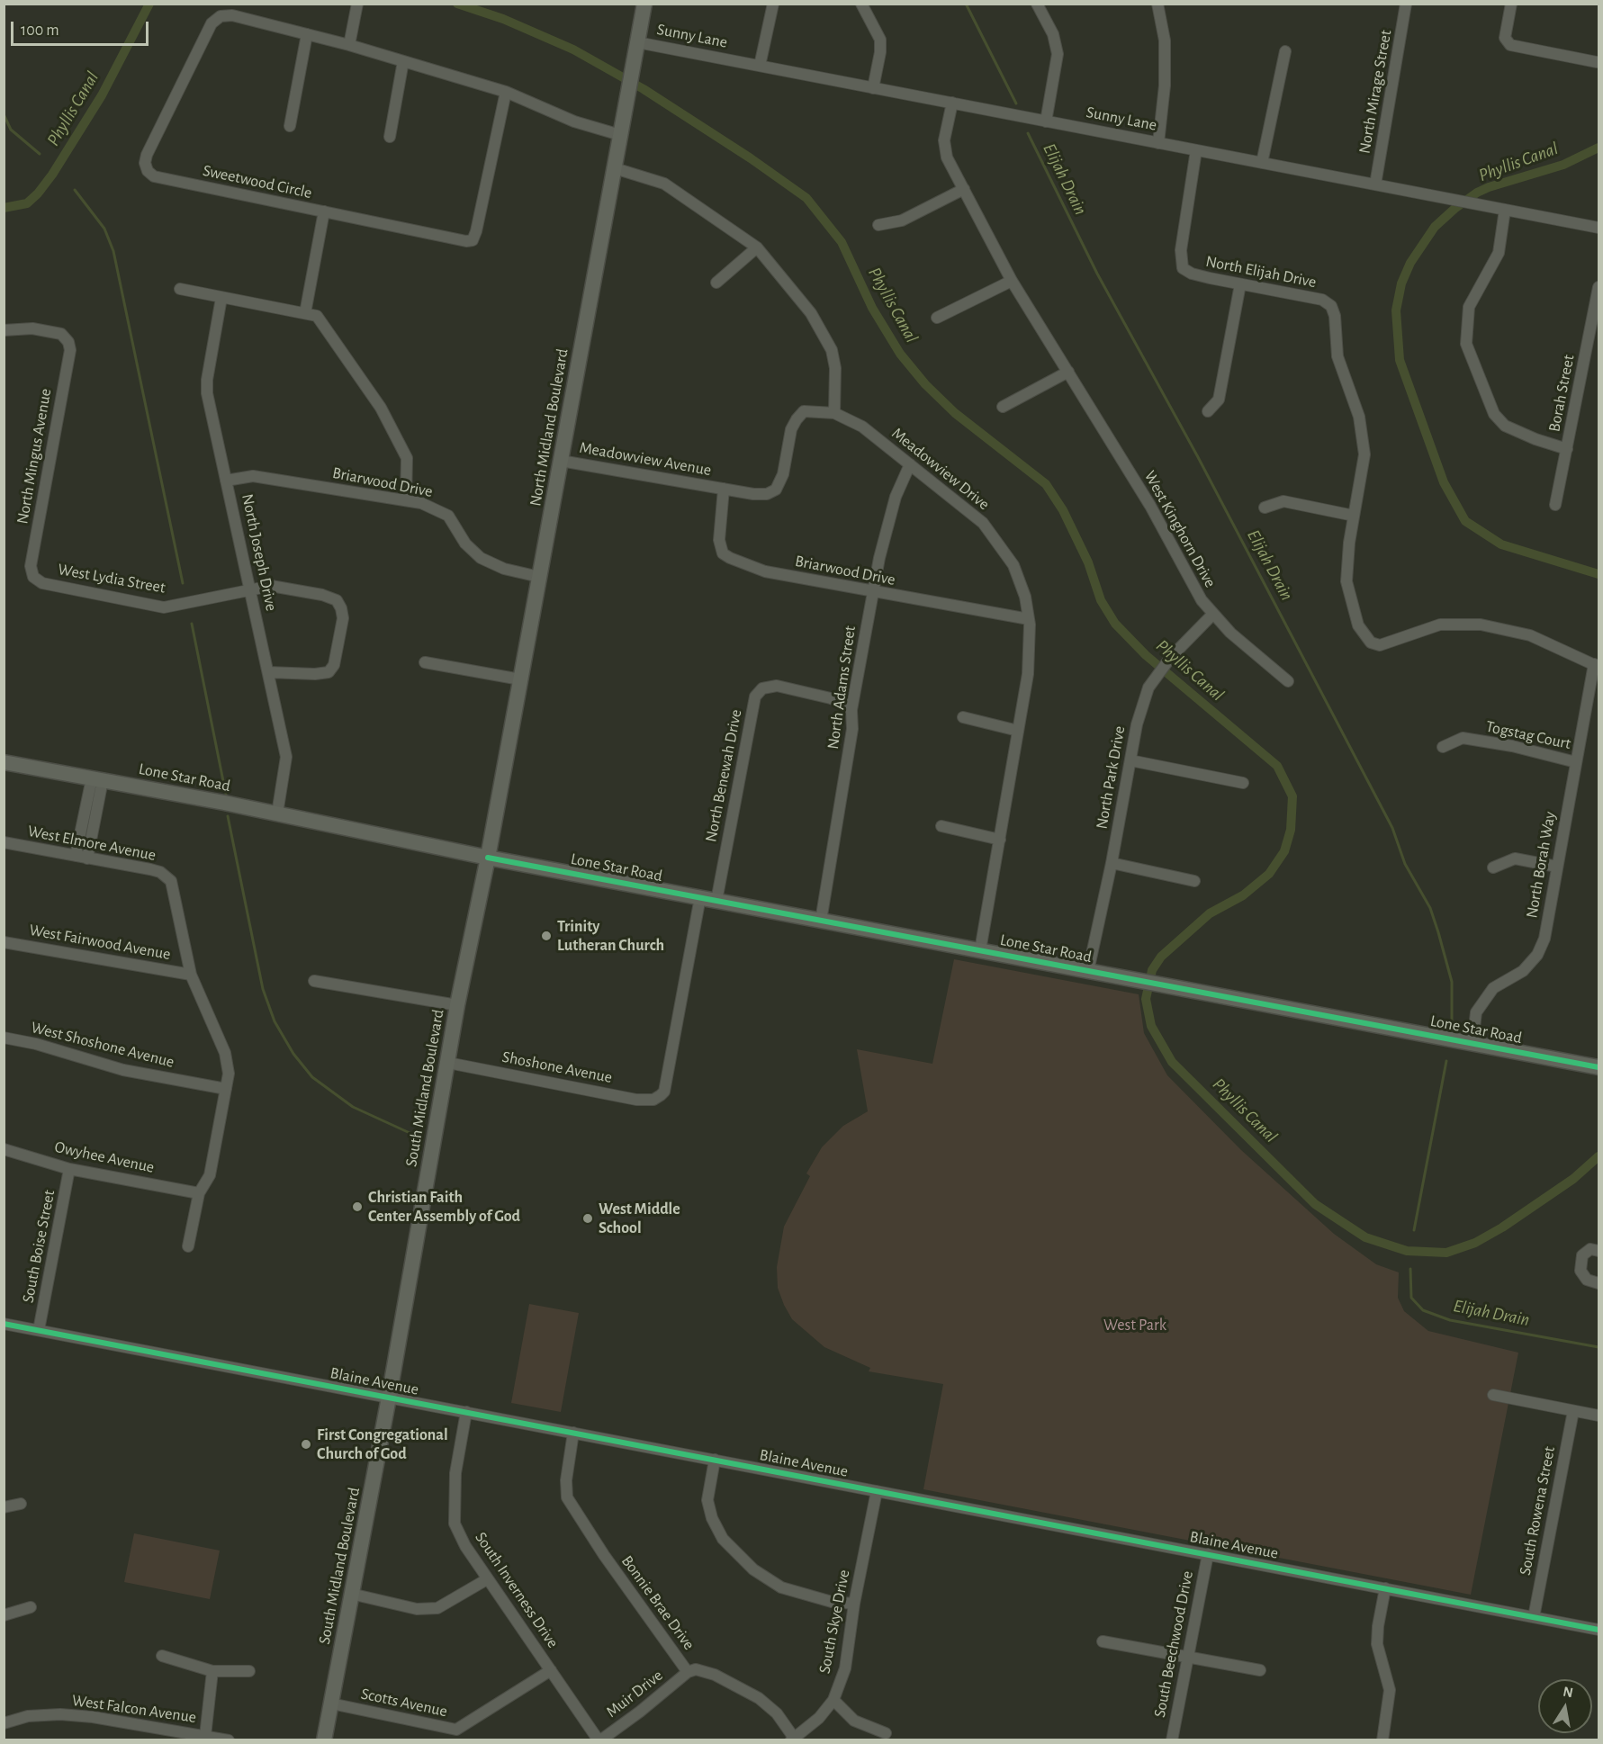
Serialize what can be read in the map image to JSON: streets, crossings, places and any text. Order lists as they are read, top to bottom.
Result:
{
  "streets": {
    "main road": ["North Midland Boulevard", "Lone Star Road", "South Midland Boulevard"],
    "street": [
      "Sunny Lane",
      "North Mirage Street",
      "Sweetwood Circle",
      "North Elijah Drive",
      "Borah Street",
      "North Mingus Avenue",
      "Meadowview Avenue",
      "Meadowview Drive",
      "Briarwood Drive",
      "West Kinghorn Drive",
      "North Joseph Drive",
      "West Lydia Street",
      "North Adams Street",
      "Togstag Court",
      "North Benewah Drive",
      "North Park Drive",
      "West Elmore Avenue",
      "North Borah Way",
      "West Fairwood Avenue",
      "West Shoshone Avenue",
      "Shoshone Avenue",
      "Owyhee Avenue",
      "South Boise Street",
      "Blaine Avenue",
      "South Rowena Street",
      "South Inverness Drive",
      "Bonnie Brae Drive",
      "South Skye Drive",
      "South Beechwood Drive",
      "Muir Drive",
      "Scotts Avenue",
      "West Falcon Avenue"
    ]
  },
  "crossings": [
    ["Sunny Lane", "North Mirage Street"],
    ["Sunny Lane", "North Elijah Drive"],
    ["Sunny Lane", "North Midland Boulevard"],
    ["Sunny Lane", "West Kinghorn Drive"],
    ["Sweetwood Circle", "North Midland Boulevard"],
    ["North Elijah Drive", "North Borah Way"],
    ["North Midland Boulevard", "Meadowview Avenue"],
    ["North Midland Boulevard", "Briarwood Drive"],
    ["North Midland Boulevard", "Lone Star Road"],
    ["North Midland Boulevard", "South Midland Boulevard"],
    ["North Mingus Avenue", "West Lydia Street"],
    ["Meadowview Avenue", "Meadowview Drive"],
    ["Meadowview Avenue", "Briarwood Drive"],
    ["Meadowview Drive", "Briarwood Drive"],
    ["Meadowview Drive", "North Adams Street"],
    ["Meadowview Drive", "Lone Star Road"],
    ["Briarwood Drive", "North Joseph Drive"],
    ["Briarwood Drive", "North Adams Street"],
    ["West Kinghorn Drive", "North Park Drive"],
    ["North Joseph Drive", "West Lydia Street"],
    ["North Joseph Drive", "Lone Star Road"],
    ["North Adams Street", "North Benewah Drive"],
    ["North Adams Street", "Lone Star Road"],
    ["Togstag Court", "North Borah Way"],
    ["North Benewah Drive", "Lone Star Road"],
    ["Lone Star Road", "North Park Drive"],
    ["Lone Star Road", "North Borah Way"],
    ["Lone Star Road", "Shoshone Avenue"],
    ["Lone Star Road", "South Midland Boulevard"],
    ["West Elmore Avenue", "West Fairwood Avenue"],
    ["Shoshone Avenue", "South Midland Boulevard"],
    ["South Midland Boulevard", "Blaine Avenue"],
    ["South Midland Boulevard", "Scotts Avenue"],
    ["Owyhee Avenue", "South Boise Street"],
    ["South Boise Street", "Blaine Avenue"],
    ["Blaine Avenue", "South Rowena Street"],
    ["Blaine Avenue", "South Inverness Drive"],
    ["Blaine Avenue", "Bonnie Brae Drive"],
    ["Blaine Avenue", "South Skye Drive"],
    ["Blaine Avenue", "South Beechwood Drive"],
    ["South Inverness Drive", "Muir Drive"],
    ["South Inverness Drive", "Scotts Avenue"],
    ["Bonnie Brae Drive", "South Skye Drive"],
    ["Bonnie Brae Drive", "Muir Drive"]
  ],
  "water": ["Phyllis Canal", "Elijah Drain"],
  "parks": ["West Park"],
  "places": [
    "Trinity Lutheran Church",
    "Christian Faith Center Assembly of God",
    "West Middle School",
    "First Congregational Church of God"
  ],
  "scale_bar": "100 m",
  "north": "top"
}
